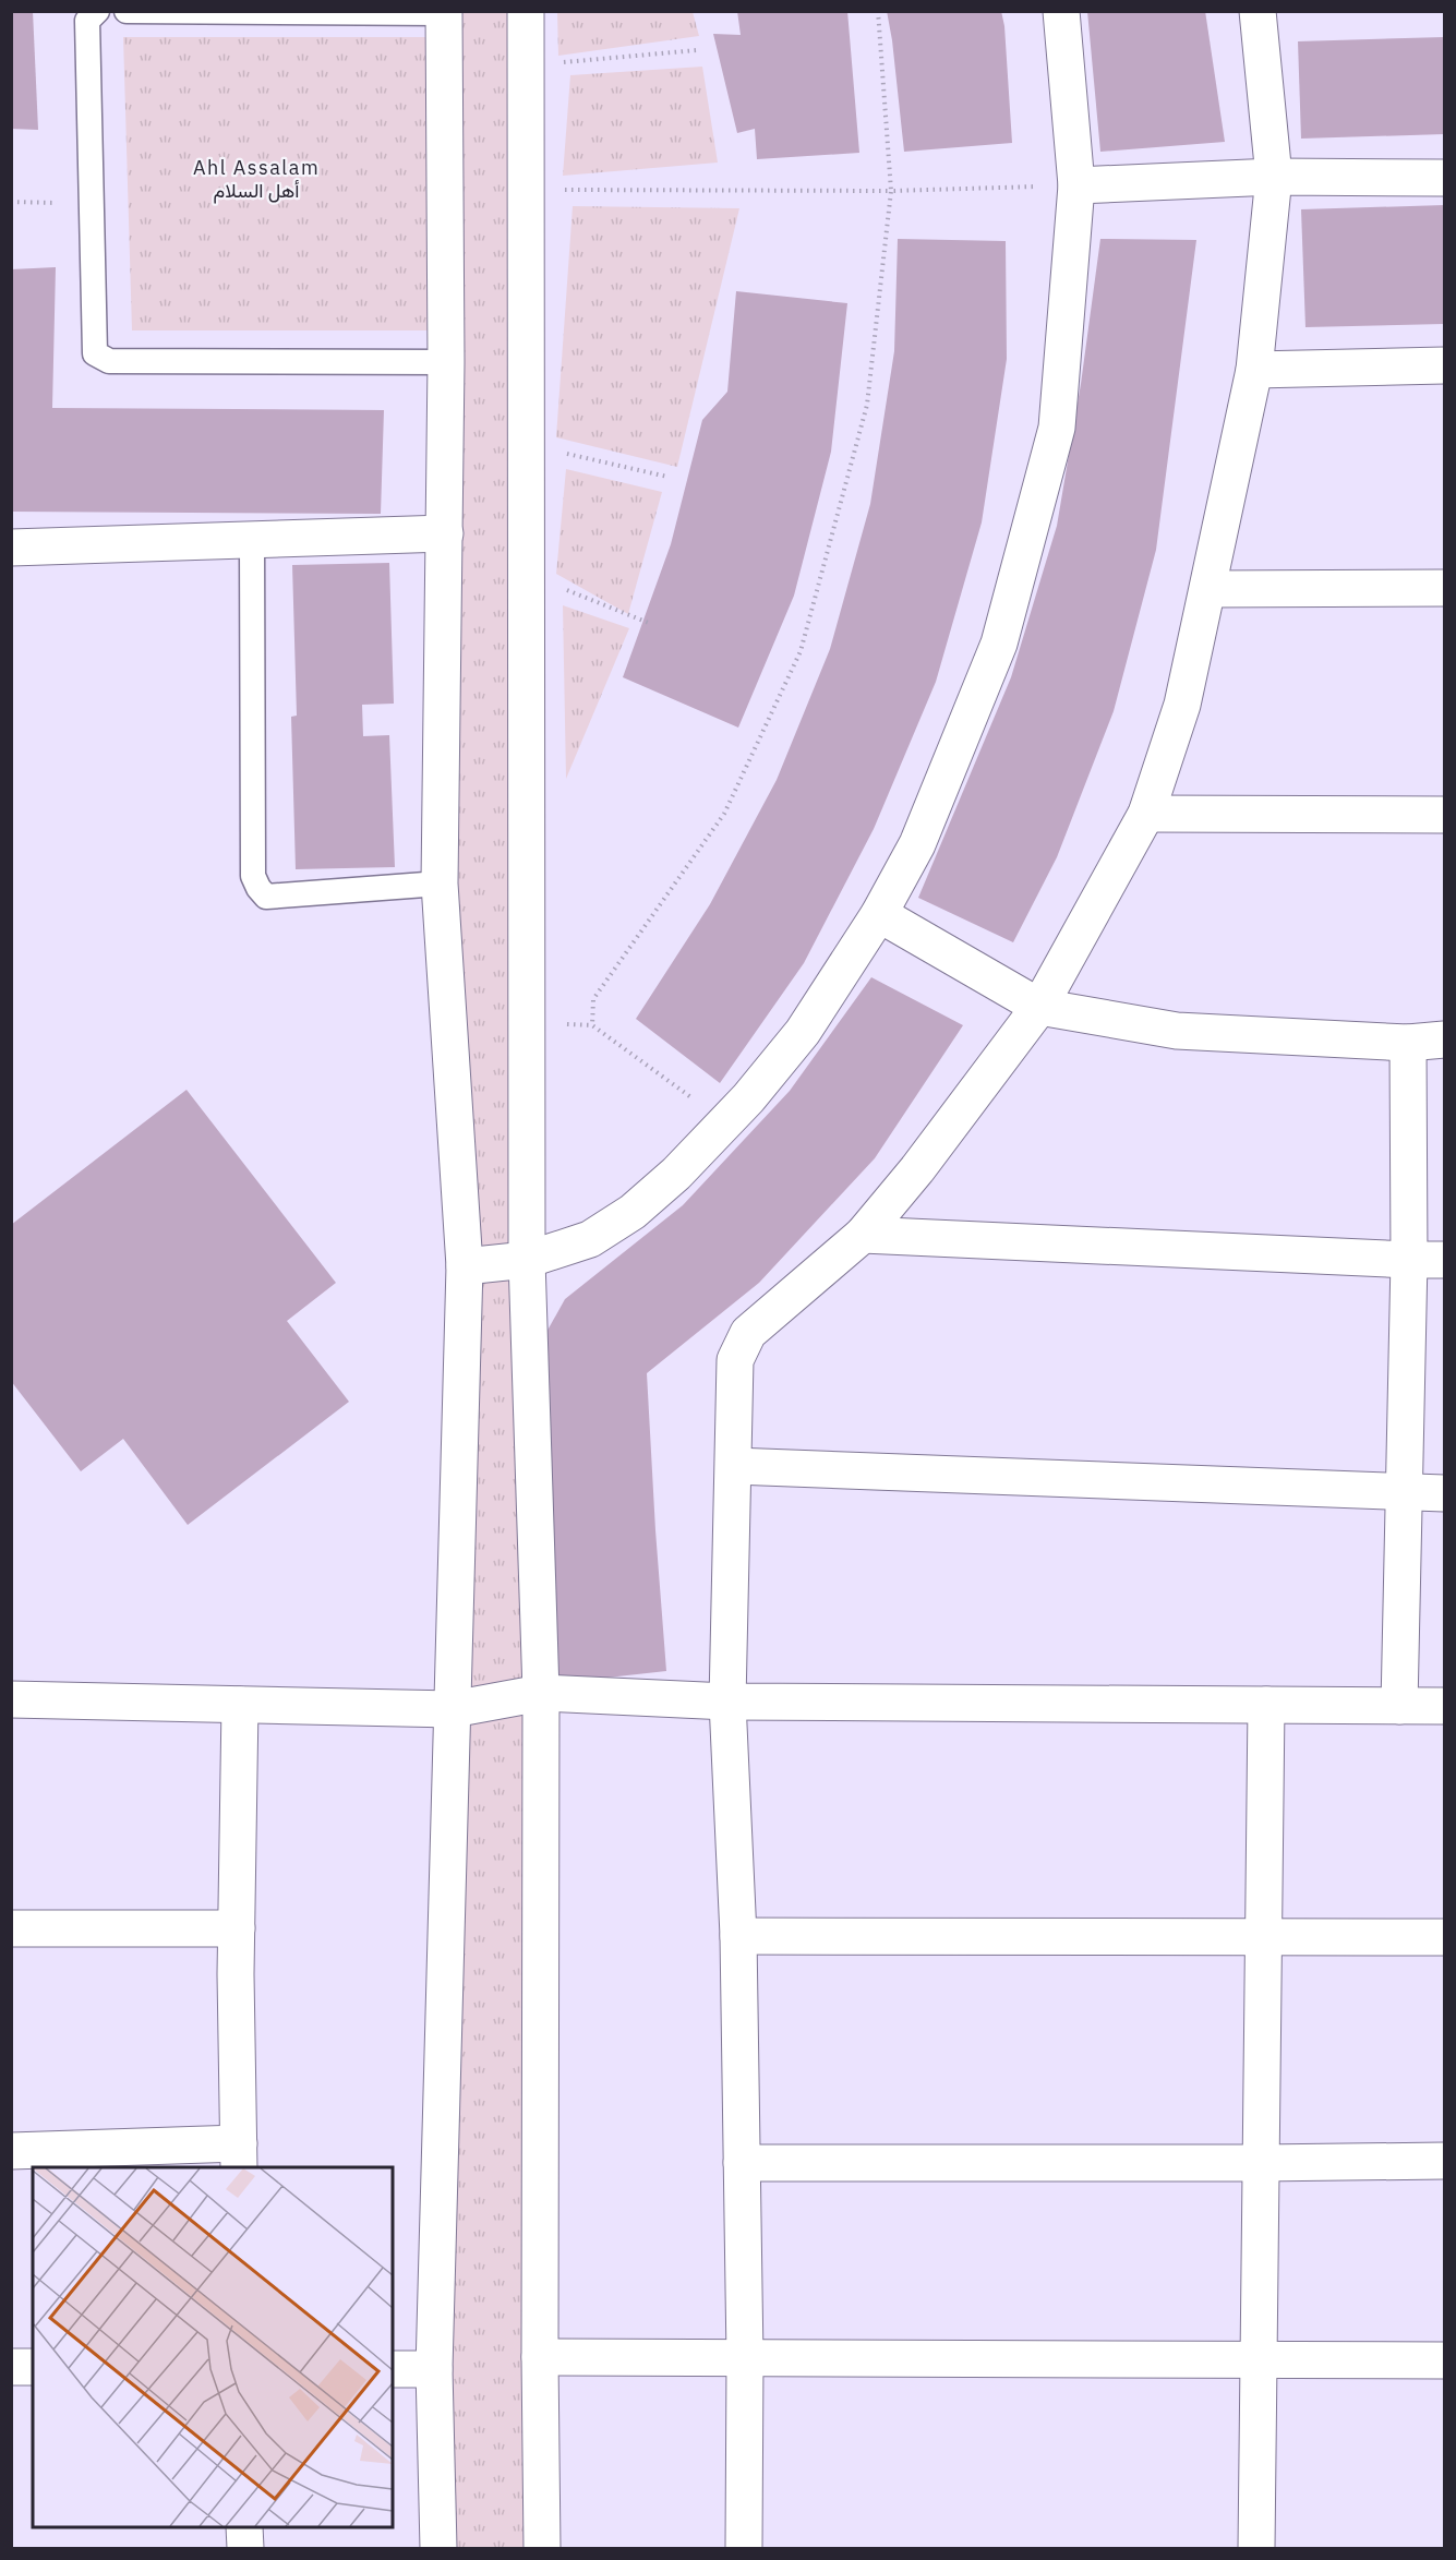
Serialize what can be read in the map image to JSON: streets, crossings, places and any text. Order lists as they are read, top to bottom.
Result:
{
  "districts": ["Ahl Assalam أهل السلام"]
}
